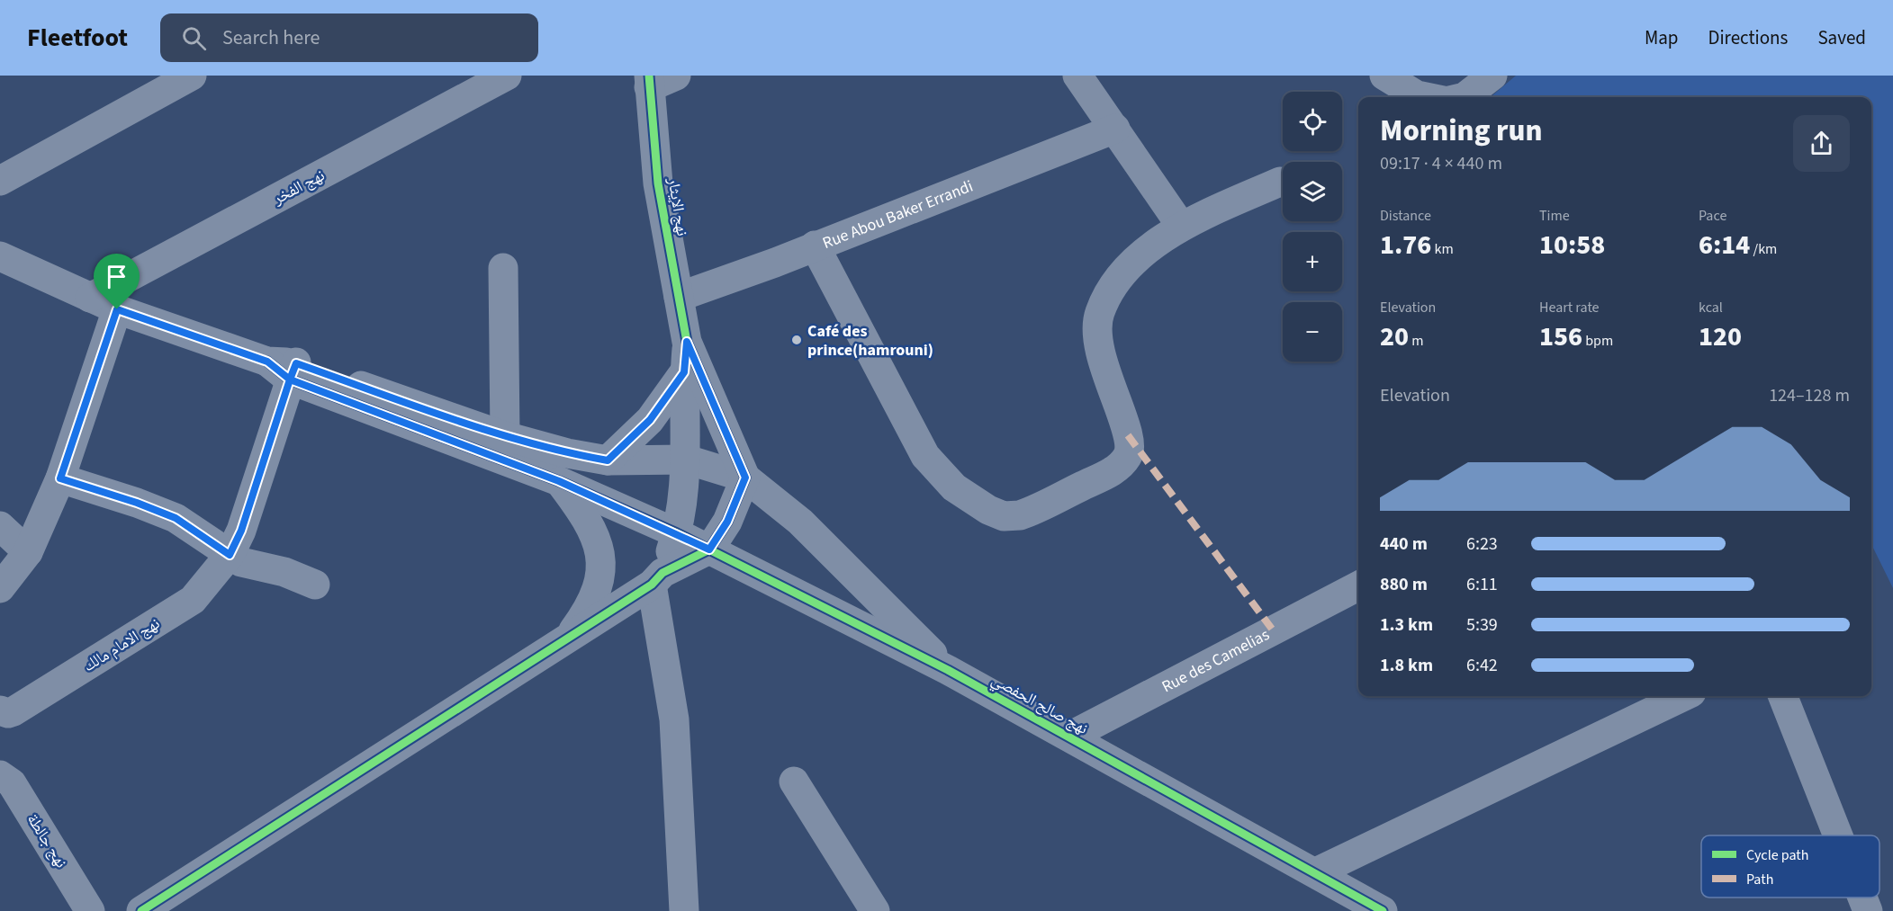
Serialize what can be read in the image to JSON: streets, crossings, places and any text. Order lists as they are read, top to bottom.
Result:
{
  "streets": {
    "street": [
      "نهج الفخر",
      "نهج الإيثار",
      "Rue Abou Baker Errandi",
      "نهج الامام مالك",
      "Rue des Camelias",
      "نهج صالح الحفصي",
      "نهج جالطة"
    ]
  },
  "crossings": [
    ["نهج الإيثار", "Rue Abou Baker Errandi"],
    ["نهج الامام مالك", "نهج صالح الحفصي"],
    ["Rue des Camelias", "نهج صالح الحفصي"]
  ],
  "places": ["Café des prince(hamrouni)"],
  "legend": ["Cycle path", "Path"],
  "page": {
    "header": "Fleetfoot",
    "search": "Search here",
    "nav": ["Map", "Directions", "Saved"],
    "map_buttons": ["+", "−"],
    "heading": ["Morning run", "09:17 · 4 × 440 m"],
    "stats": [
      ["Distance", "1.76 km"],
      ["Time", "10:58"],
      ["Pace", "6:14 /km"],
      ["Elevation", "20 m"],
      ["Heart rate", "156 bpm"],
      ["kcal", "120"]
    ],
    "chart": ["Elevation", "124–128 m"],
    "list": [
      {
        "name": "440 m",
        "note": "6:23"
      },
      {
        "name": "880 m",
        "note": "6:11"
      },
      {
        "name": "1.3 km",
        "note": "5:39"
      },
      {
        "name": "1.8 km",
        "note": "6:42"
      }
    ]
  }
}
